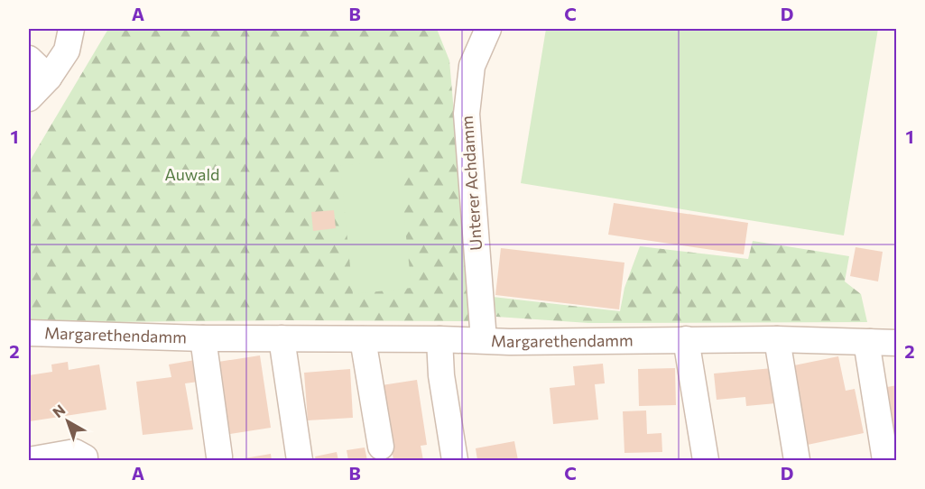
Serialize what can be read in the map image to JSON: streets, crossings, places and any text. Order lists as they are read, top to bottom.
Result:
{
  "streets": {
    "street": ["Unterer Achdamm", "Margarethendamm"]
  },
  "crossings": [
    ["Unterer Achdamm", "Margarethendamm"]
  ],
  "parks": ["Auwald"],
  "north": "top left",
  "grid": {
    "columns": [
      "A",
      "B",
      "C",
      "D"
    ],
    "rows": ["1", "2"]
  }
}
